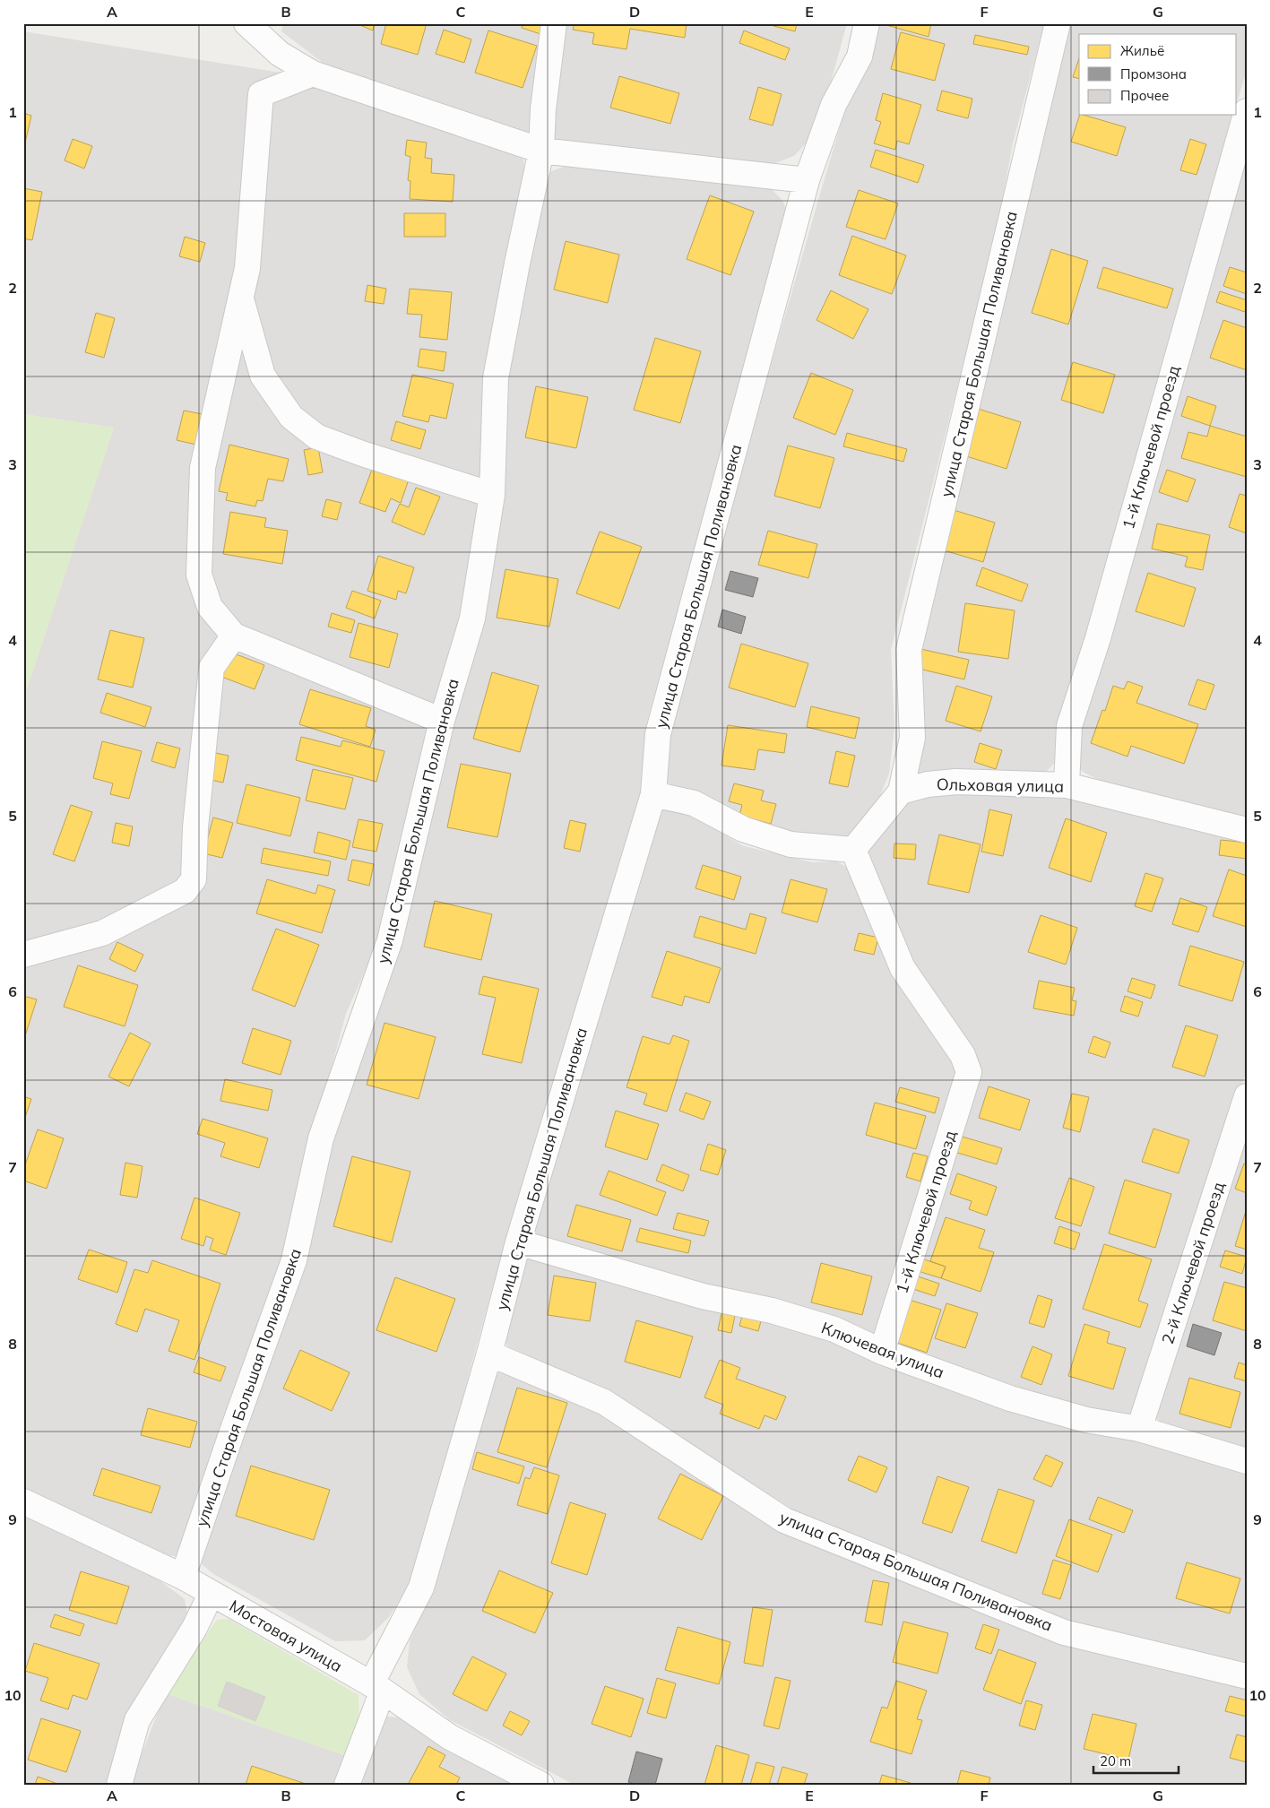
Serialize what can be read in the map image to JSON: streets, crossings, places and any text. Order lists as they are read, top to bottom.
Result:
{
  "streets": {
    "street": [
      "улица Старая Большая Поливановка",
      "1-й Ключевой проезд",
      "Ольховая улица",
      "2-й Ключевой проезд",
      "Ключевая улица",
      "Мостовая улица"
    ]
  },
  "crossings": [
    ["улица Старая Большая Поливановка", "Ольховая улица"],
    ["улица Старая Большая Поливановка", "Ключевая улица"],
    ["улица Старая Большая Поливановка", "Мостовая улица"],
    ["1-й Ключевой проезд", "Ольховая улица"],
    ["1-й Ключевой проезд", "Ключевая улица"],
    ["2-й Ключевой проезд", "Ключевая улица"]
  ],
  "legend": ["Жильё", "Промзона", "Прочее"],
  "scale_bar": "20 m",
  "grid": {
    "columns": [
      "A",
      "B",
      "C",
      "D",
      "E",
      "F",
      "G"
    ],
    "rows": [
      "1",
      "2",
      "3",
      "4",
      "5",
      "6",
      "7",
      "8",
      "9",
      "10"
    ]
  }
}
